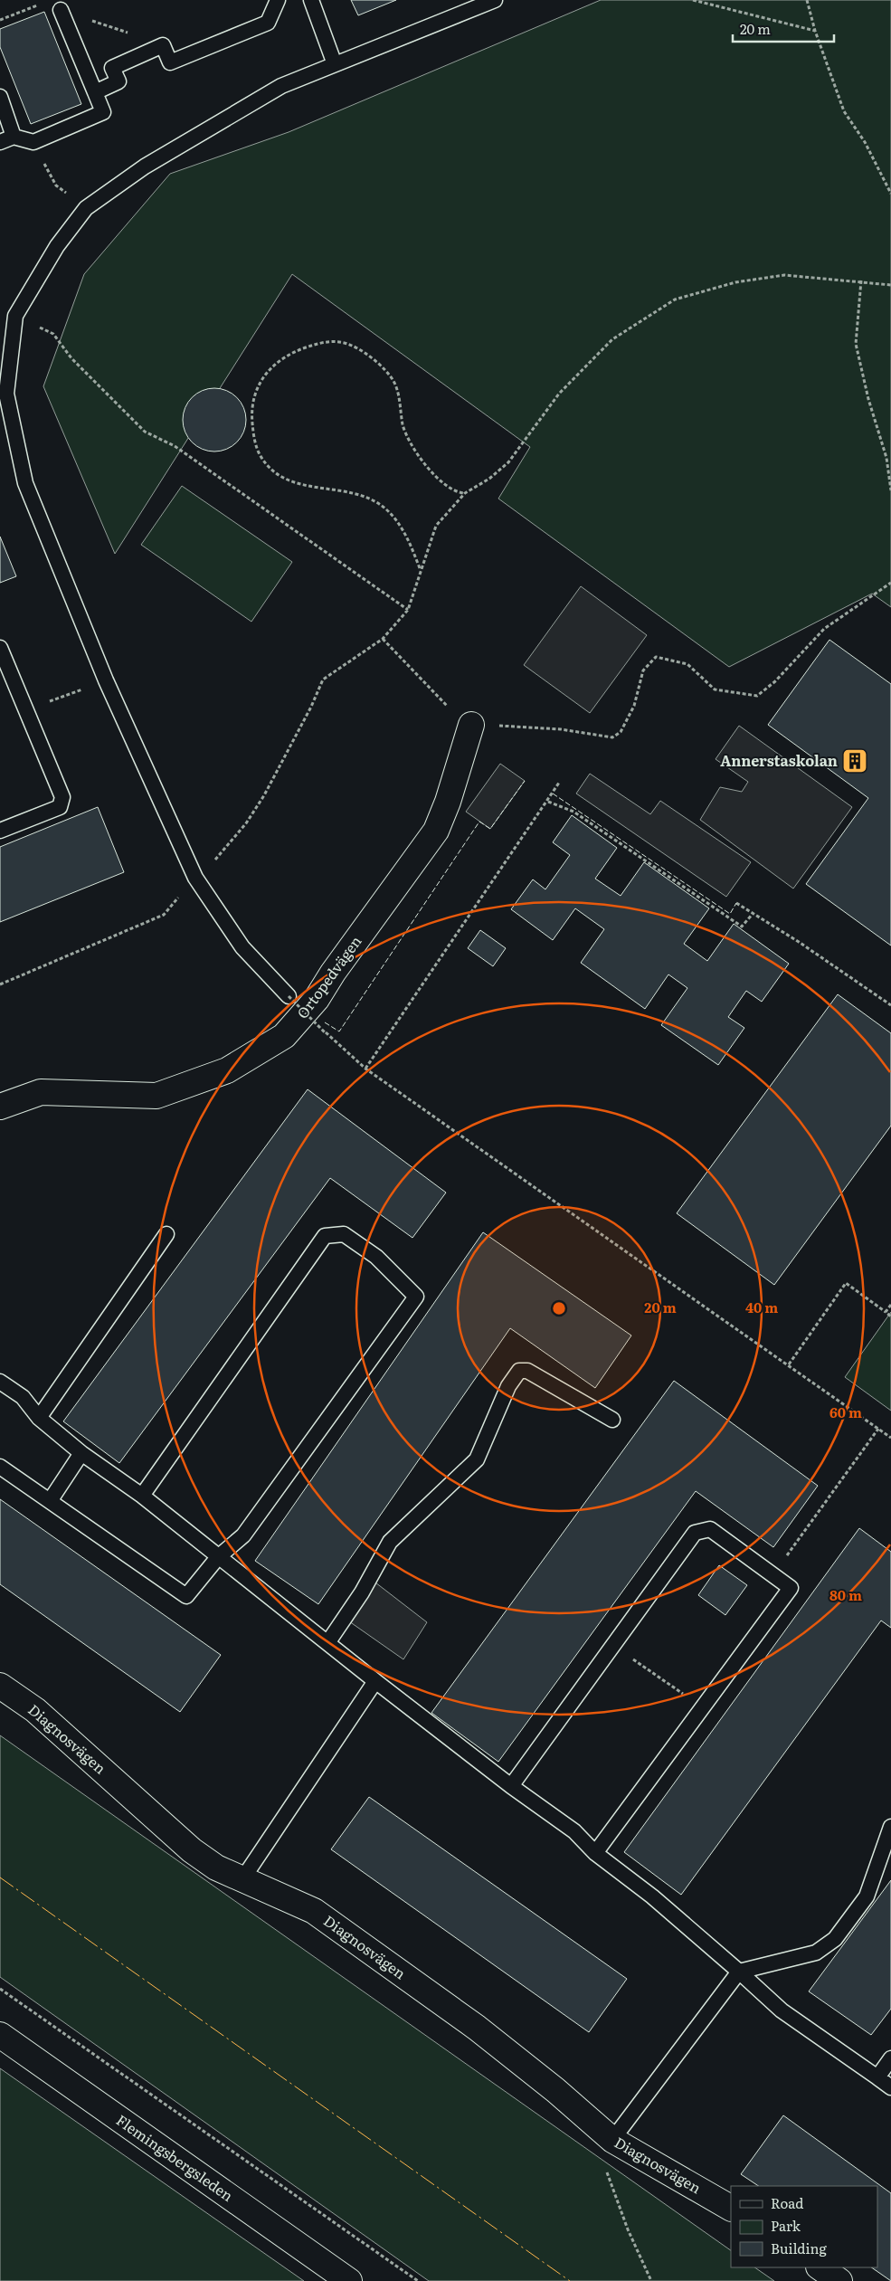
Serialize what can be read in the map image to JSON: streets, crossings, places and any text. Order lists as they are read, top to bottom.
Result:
{
  "streets": {
    "street": ["Ortopedvägen", "Diagnosvägen", "Flemingsbergsleden"]
  },
  "places": {
    "building": ["Annerstaskolan"]
  },
  "legend": ["Road", "Park", "Building"],
  "scale_bar": "20 m",
  "rings": [
    "20 m",
    "40 m",
    "60 m",
    "80 m"
  ]
}
